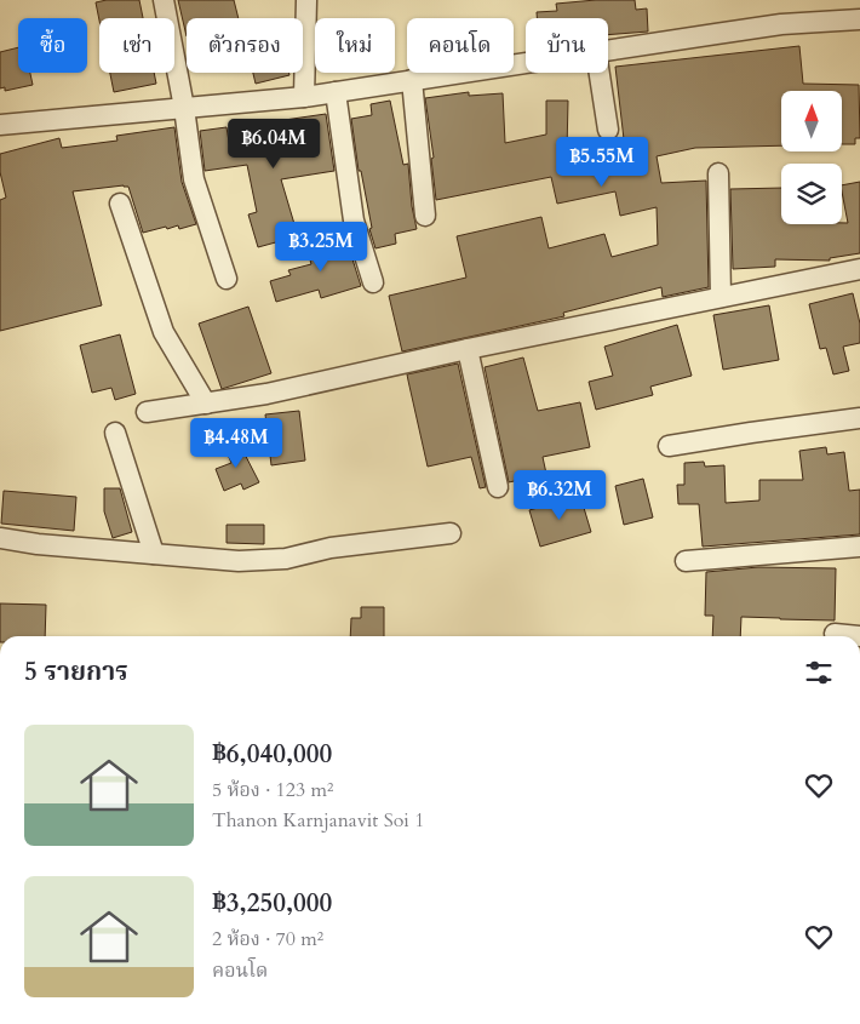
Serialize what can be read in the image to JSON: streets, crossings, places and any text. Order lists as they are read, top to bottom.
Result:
{
  "north": "top",
  "page": {
    "chip": [
      "ซื้อ",
      "เช่า",
      "ตัวกรอง",
      "ใหม่",
      "คอนโด",
      "บ้าน"
    ],
    "price": [
      "฿6.04M",
      "฿5.55M",
      "฿3.25M",
      "฿4.48M",
      "฿6.32M"
    ],
    "heading": "5 รายการ",
    "list": [
      {
        "name": "฿6,040,000",
        "note": "5 ห้อง · 123 m² · Thanon Karnjanavit Soi 1"
      },
      {
        "name": "฿3,250,000",
        "note": "2 ห้อง · 70 m² · คอนโด"
      }
    ]
  }
}
